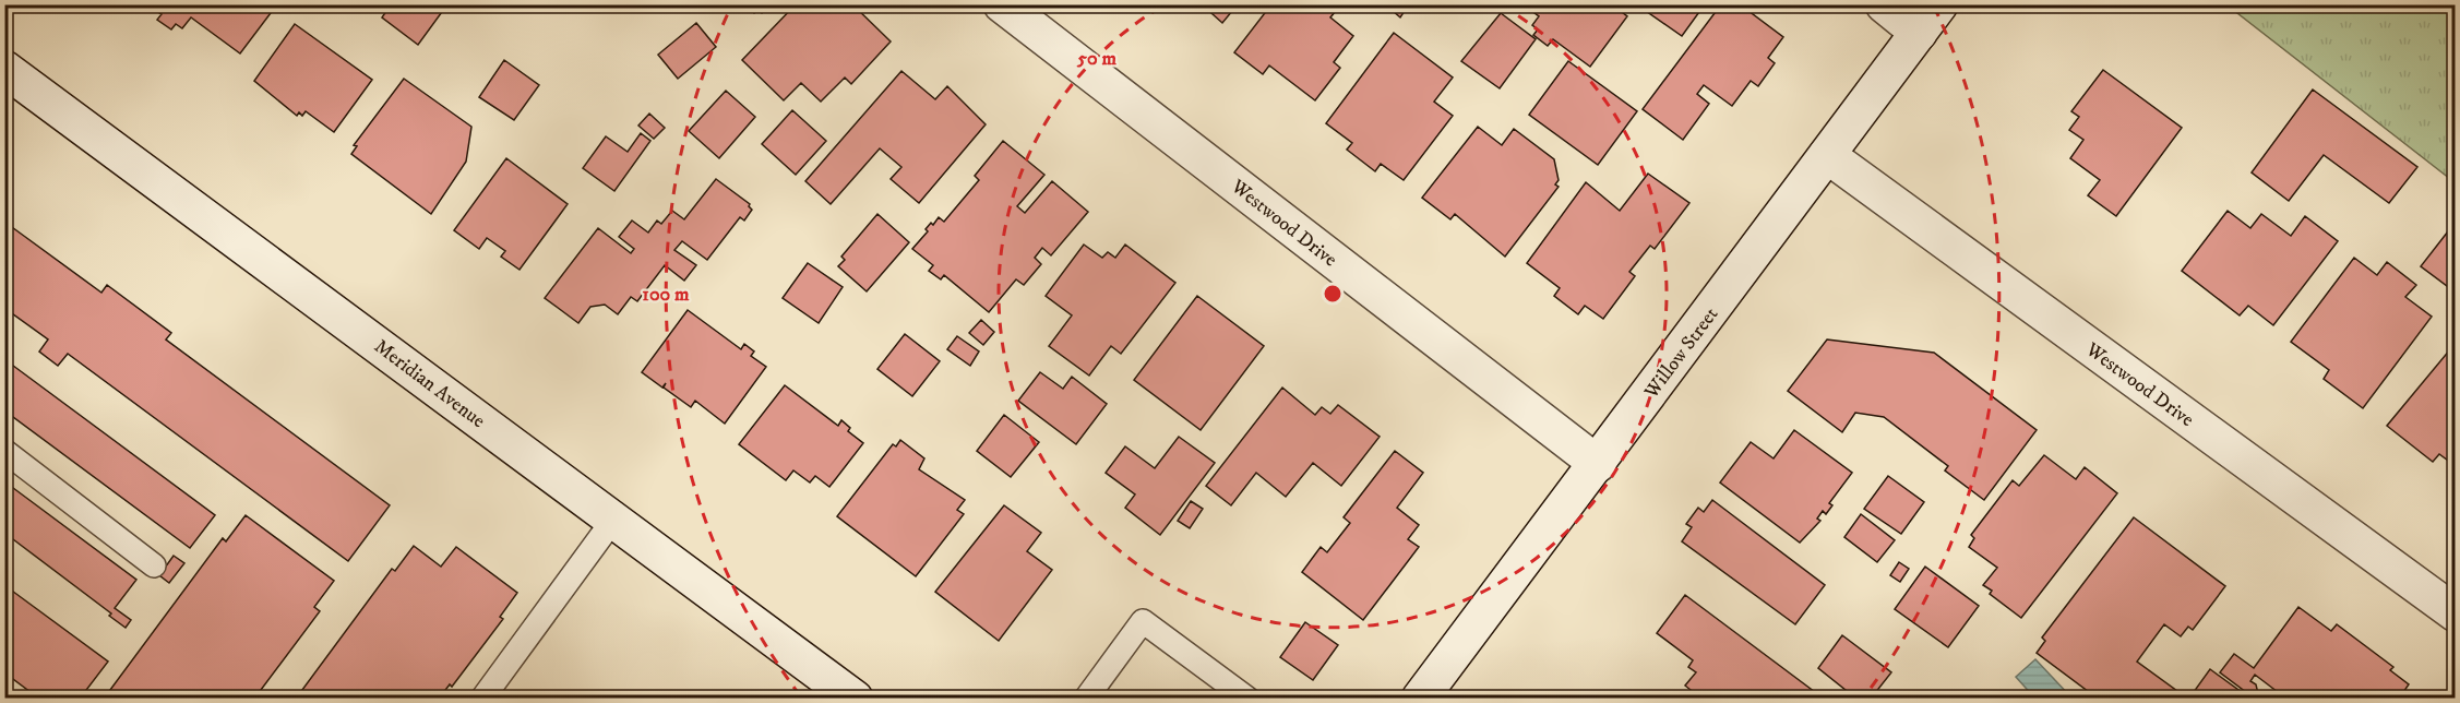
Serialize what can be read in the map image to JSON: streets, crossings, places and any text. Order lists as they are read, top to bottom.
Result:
{
  "streets": {
    "main road": ["Westwood Drive", "Willow Street", "Meridian Avenue"]
  },
  "crossings": [
    ["Westwood Drive", "Willow Street"]
  ],
  "rings": ["50 m", "100 m"]
}
